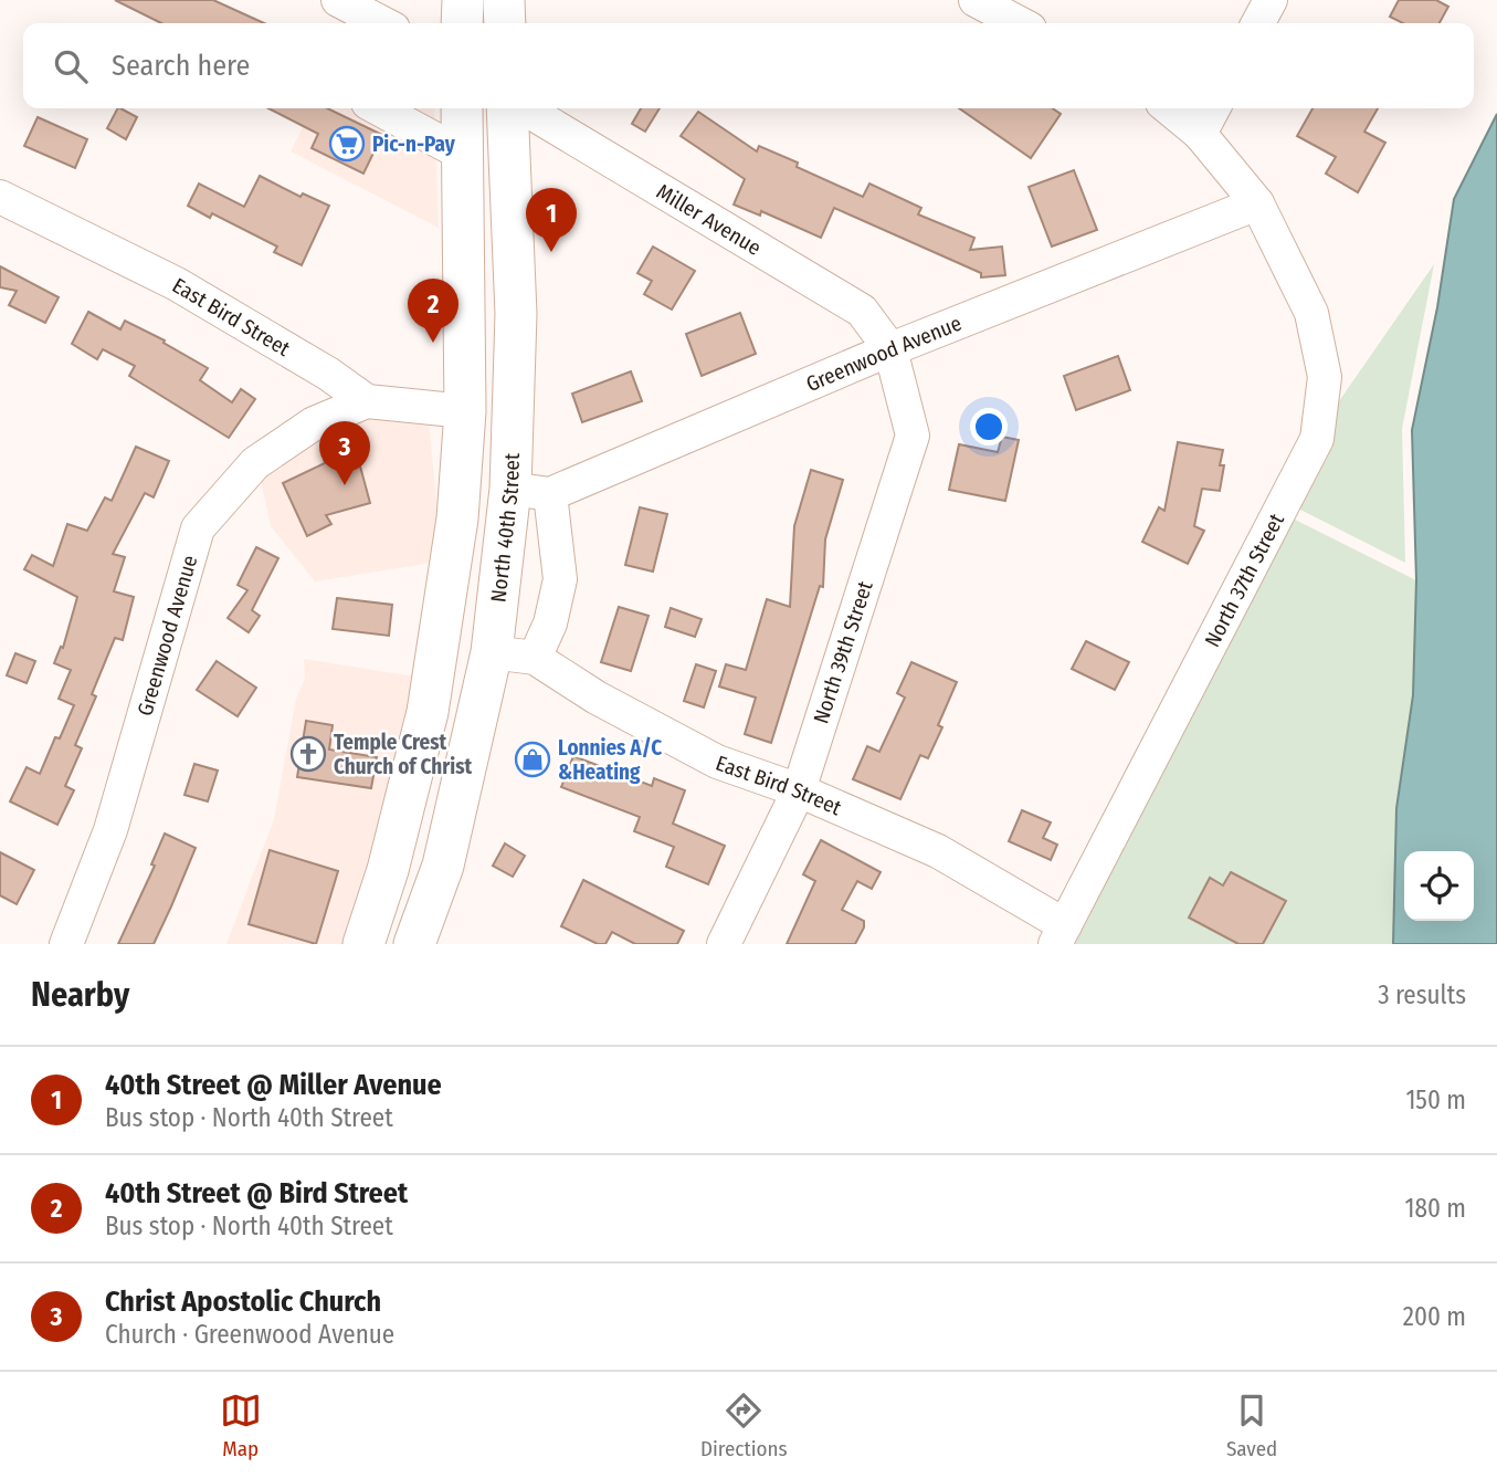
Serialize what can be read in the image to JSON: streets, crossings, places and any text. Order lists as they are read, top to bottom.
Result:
{
  "streets": {
    "main road": ["North 40th Street"],
    "street": [
      "Miller Avenue",
      "East Bird Street",
      "Greenwood Avenue",
      "North 37th Street",
      "North 39th Street"
    ]
  },
  "crossings": [
    ["Miller Avenue", "Greenwood Avenue"],
    ["Miller Avenue", "North 39th Street"],
    ["East Bird Street", "Greenwood Avenue"],
    ["East Bird Street", "North 40th Street"],
    ["East Bird Street", "North 37th Street"],
    ["East Bird Street", "North 39th Street"],
    ["Greenwood Avenue", "North 37th Street"],
    ["Greenwood Avenue", "North 39th Street"]
  ],
  "places": {
    "supermarket": ["Pic-n-Pay"],
    "church": ["Temple Crest Church of Christ"],
    "shop": ["Lonnies A/C &Heating"]
  },
  "page": {
    "search": "Search here",
    "pins": ["1", "2", "3"],
    "heading": ["Nearby", "3 results"],
    "list": [
      {
        "mark": "1",
        "name": "40th Street @ Miller Avenue",
        "note": "Bus stop · North 40th Street",
        "value": "150 m"
      },
      {
        "mark": "2",
        "name": "40th Street @ Bird Street",
        "note": "Bus stop · North 40th Street",
        "value": "180 m"
      },
      {
        "mark": "3",
        "name": "Christ Apostolic Church",
        "note": "Church · Greenwood Avenue",
        "value": "200 m"
      }
    ],
    "nav": ["Map", "Directions", "Saved"]
  }
}
